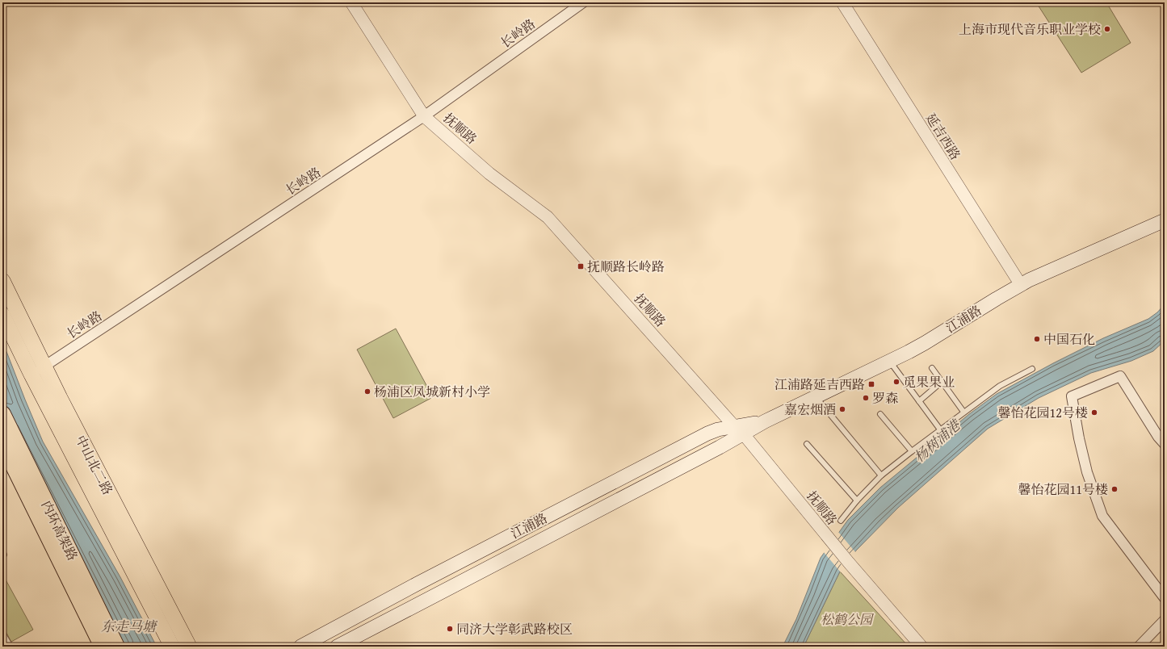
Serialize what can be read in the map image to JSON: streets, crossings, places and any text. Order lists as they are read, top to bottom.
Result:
{
  "streets": {
    "highway": ["内环高架路"],
    "main road": ["江浦路", "中山北二路"],
    "street": ["长岭路", "抚顺路", "延吉西路"]
  },
  "crossings": [
    ["长岭路", "抚顺路"],
    ["长岭路", "中山北二路"],
    ["抚顺路", "江浦路"],
    ["延吉西路", "江浦路"]
  ],
  "water": ["杨树浦港", "东走马塘"],
  "parks": ["松鹤公园"],
  "places": {
    "other": [
      "上海市现代音乐职业学校",
      "中国石化",
      "觅果果业",
      "杨浦区凤城新村小学",
      "罗森",
      "嘉宏烟酒",
      "馨怡花园12号楼",
      "馨怡花园11号楼",
      "同济大学彰武路校区"
    ],
    "transit": ["抚顺路长岭路", "江浦路延吉西路"]
  }
}
